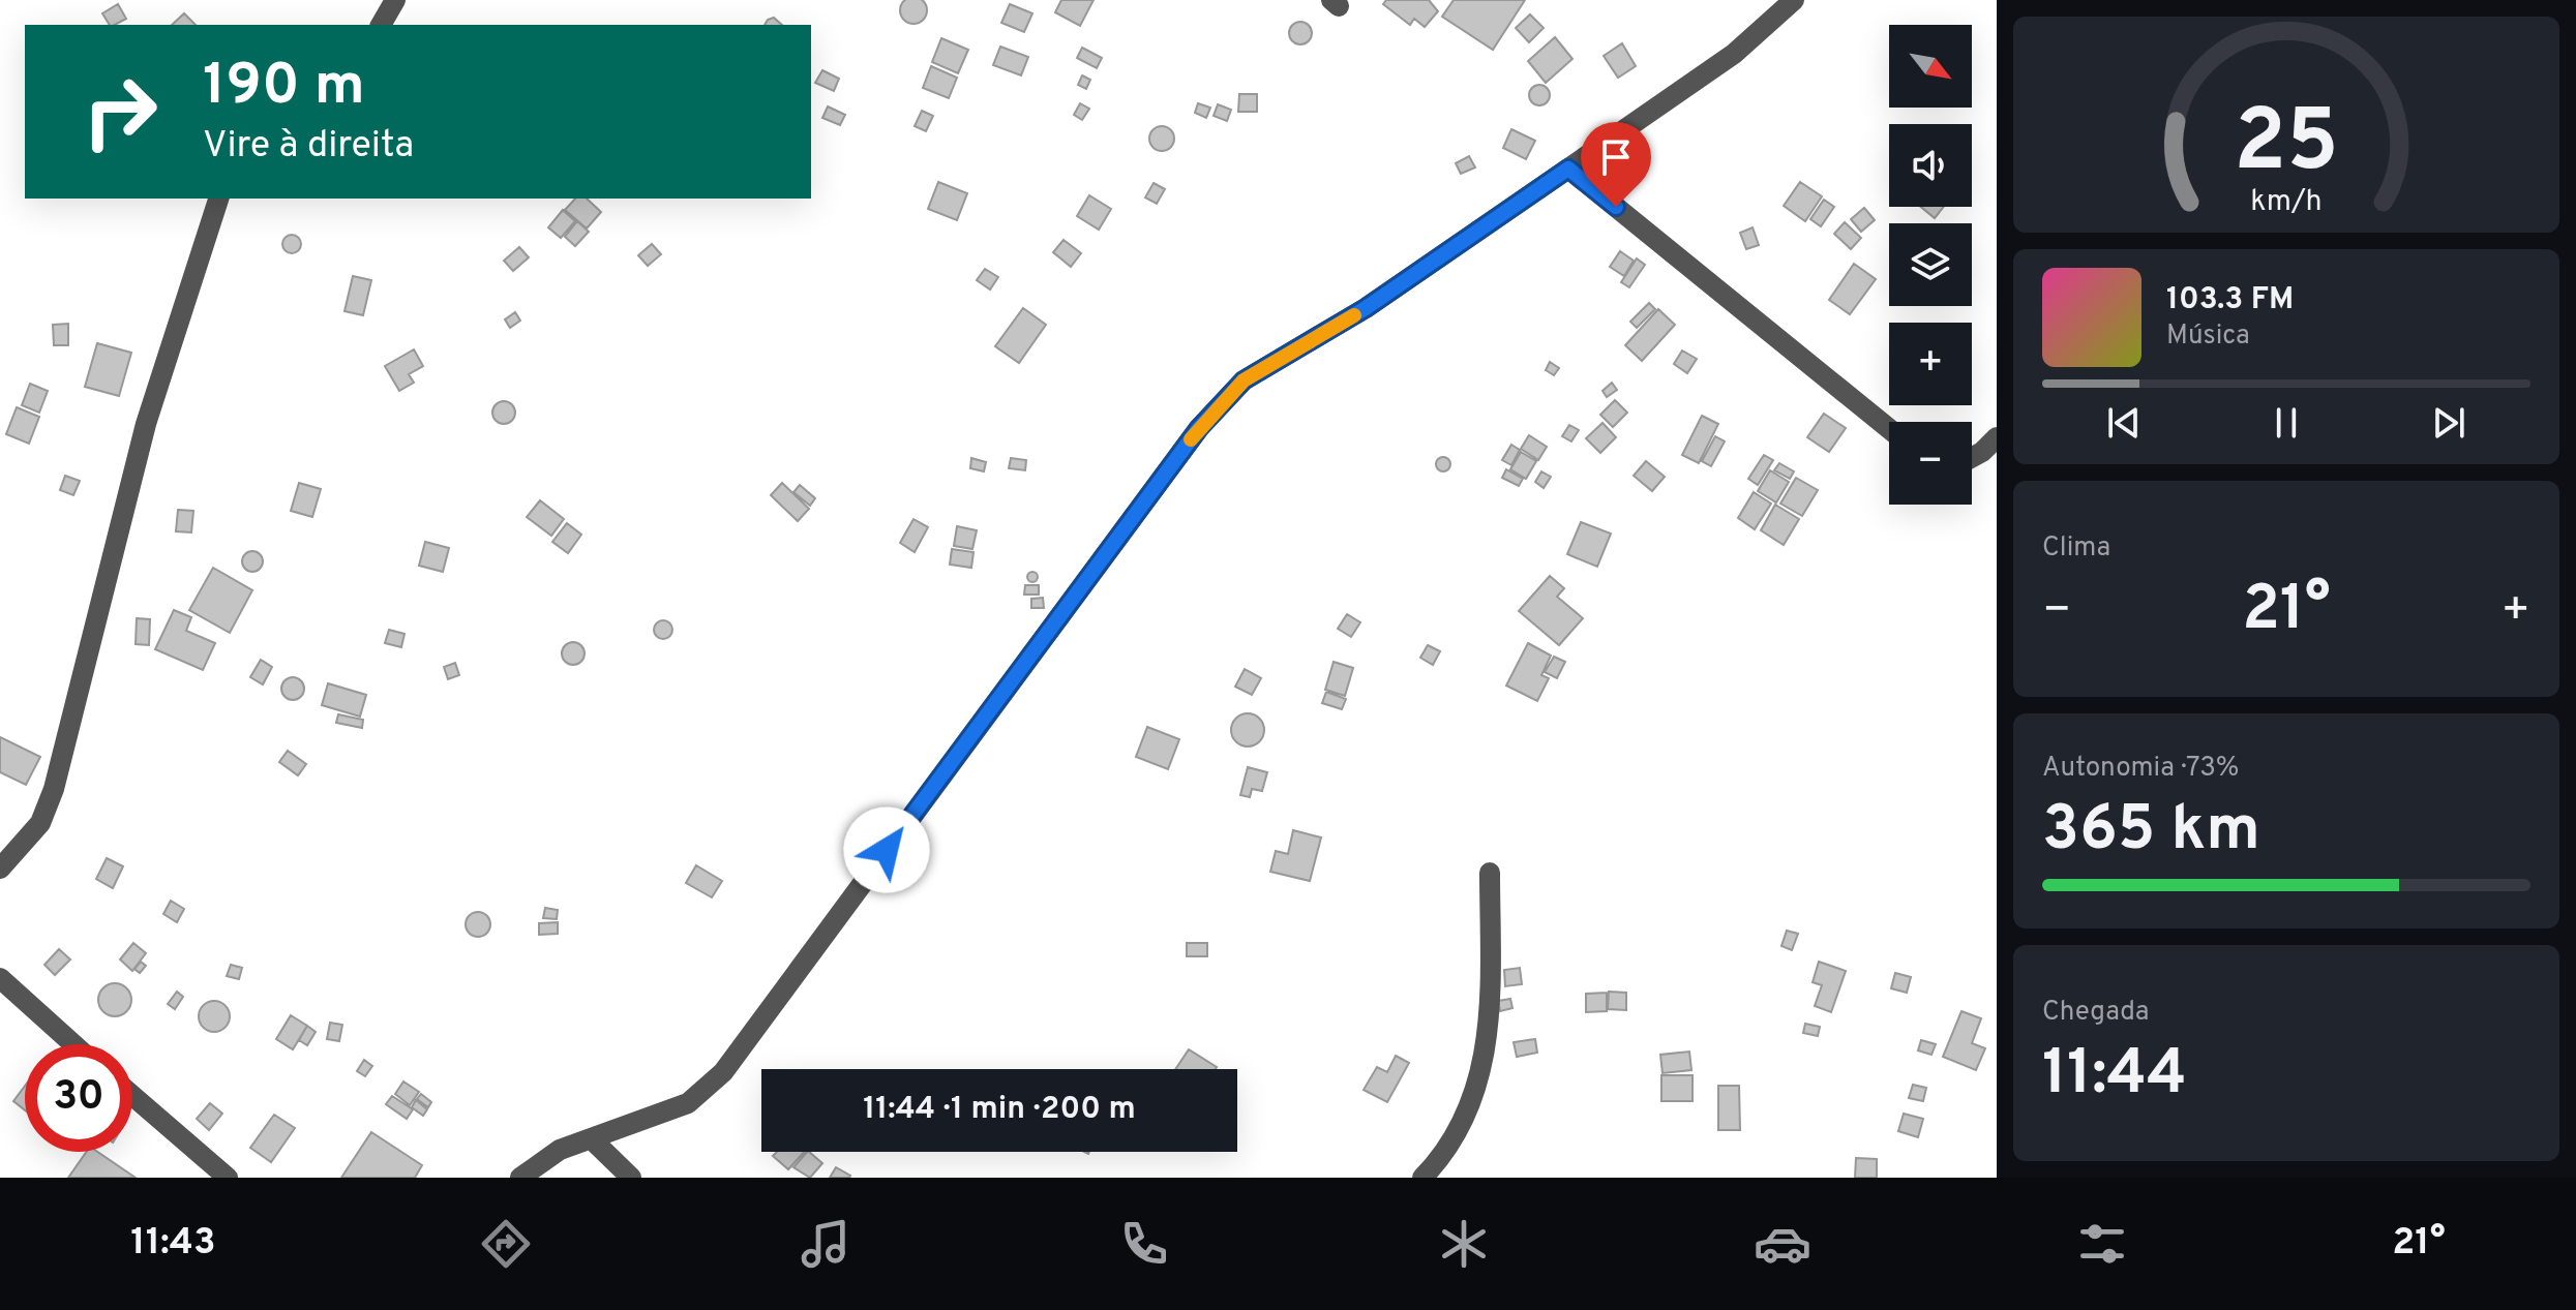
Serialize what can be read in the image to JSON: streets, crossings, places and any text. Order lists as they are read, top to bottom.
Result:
{
  "north": "bottom right",
  "page": {
    "map_buttons": ["+", "−"],
    "turn": ["190 m", "Vire à direita"],
    "song": ["103.3 FM", "Música"],
    "tile": [
      "Clima",
      ["Autonomia · 73%", "365 km"],
      ["Chegada", "11:44"]
    ],
    "heat": ["−", "21°", "+"],
    "limit": "30",
    "trip": "11:44 · 1 min · 200 m",
    "tabs": ["11:43", "21°"],
    "gauge": ["25", "km/h"]
  }
}
